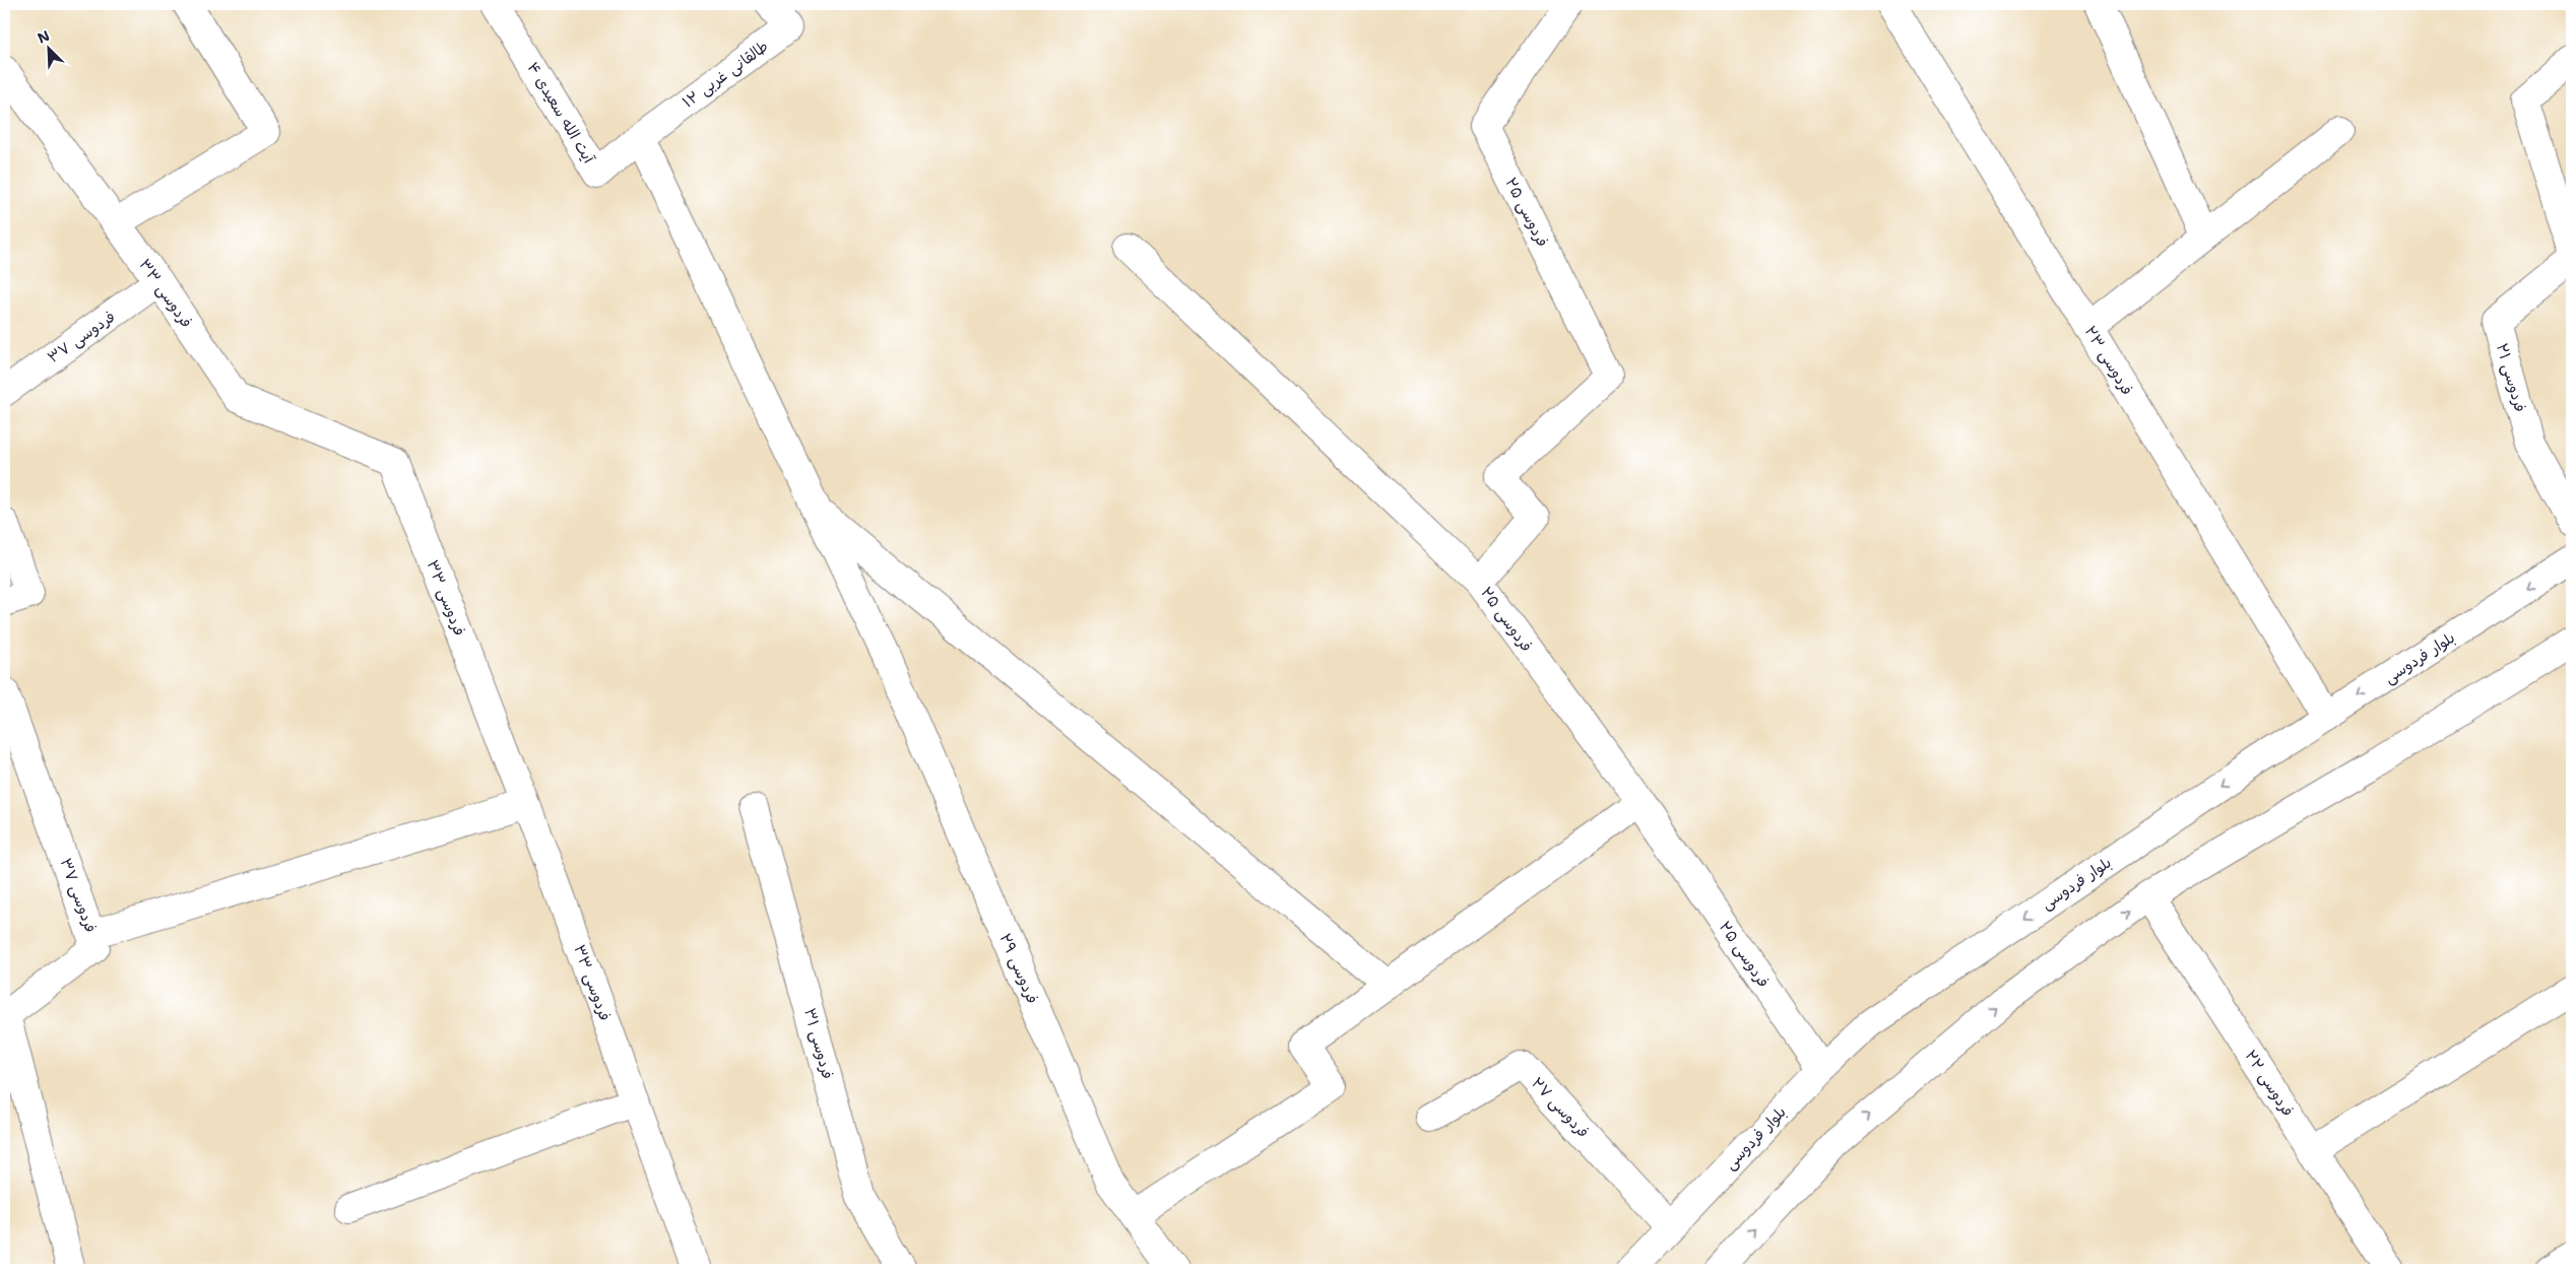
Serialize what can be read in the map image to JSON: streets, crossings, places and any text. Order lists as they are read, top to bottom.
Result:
{
  "streets": {
    "street": [
      "طالقانی غربی ۱۲",
      "آیت الله سعیدی ۴",
      "فردوسی ۲۵",
      "فردوسی ۳۳",
      "فردوسی ۳۷",
      "فردوسی ۲۳",
      "فردوسی ۲۱",
      "بلوار فردوسی",
      "فردوسی ۲۹",
      "فردوسی ۳۱",
      "فردوسی ۲۲",
      "فردوسی ۲۷"
    ]
  },
  "crossings": [
    ["طالقانی غربی ۱۲", "آیت الله سعیدی ۴"],
    ["طالقانی غربی ۱۲", "فردوسی ۲۹"],
    ["آیت الله سعیدی ۴", "فردوسی ۲۹"],
    ["فردوسی ۲۵", "بلوار فردوسی"],
    ["فردوسی ۳۳", "فردوسی ۳۷"],
    ["فردوسی ۲۳", "بلوار فردوسی"],
    ["بلوار فردوسی", "فردوسی ۲۷"]
  ],
  "north": "top left"
}
